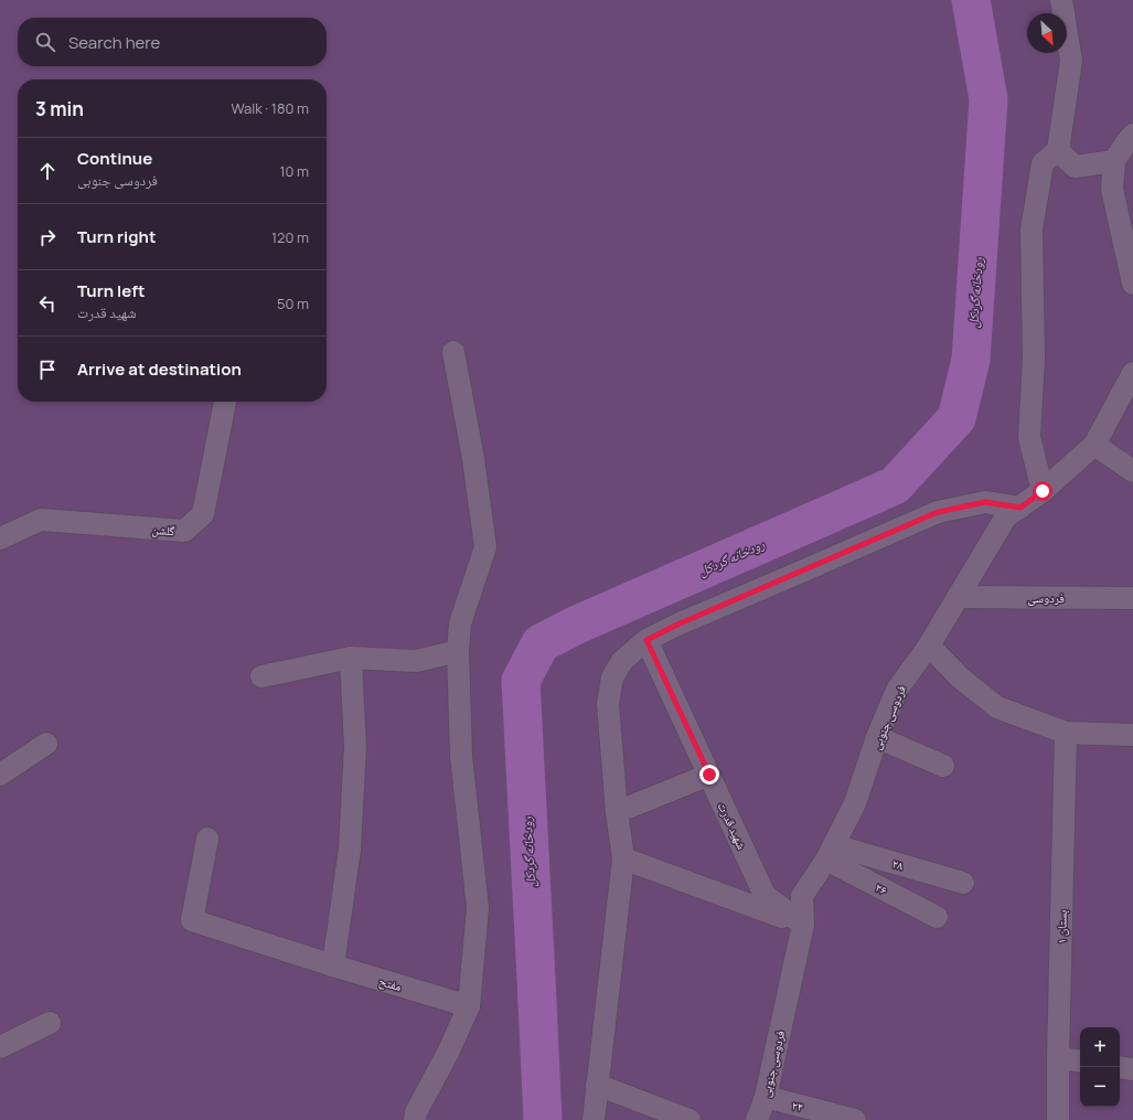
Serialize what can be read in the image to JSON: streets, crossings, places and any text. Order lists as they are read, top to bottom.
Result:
{
  "streets": {
    "street": [
      "گلشن",
      "فردوسی",
      "فردوسی جنوبی",
      "شهید قدرت",
      "۲۸",
      "۲۶",
      "بستان ۱",
      "مفتح",
      "۲۴"
    ]
  },
  "crossings": [
    ["فردوسی", "فردوسی جنوبی"],
    ["فردوسی جنوبی", "شهید قدرت"],
    ["فردوسی جنوبی", "۲۸"],
    ["فردوسی جنوبی", "۲۶"],
    ["فردوسی جنوبی", "۲۴"],
    ["۲۸", "۲۶"]
  ],
  "water": ["رودخانه گردکل"],
  "north": "bottom right",
  "page": {
    "search": "Search here",
    "heading": ["3 min", "Walk · 180 m"],
    "list": [
      ["Continue", "فردوسی جنوبی", "10 m"],
      ["Turn right", "120 m"],
      ["Turn left", "شهید قدرت", "50 m"],
      "Arrive at destination"
    ],
    "map_buttons": ["+", "−"]
  }
}
